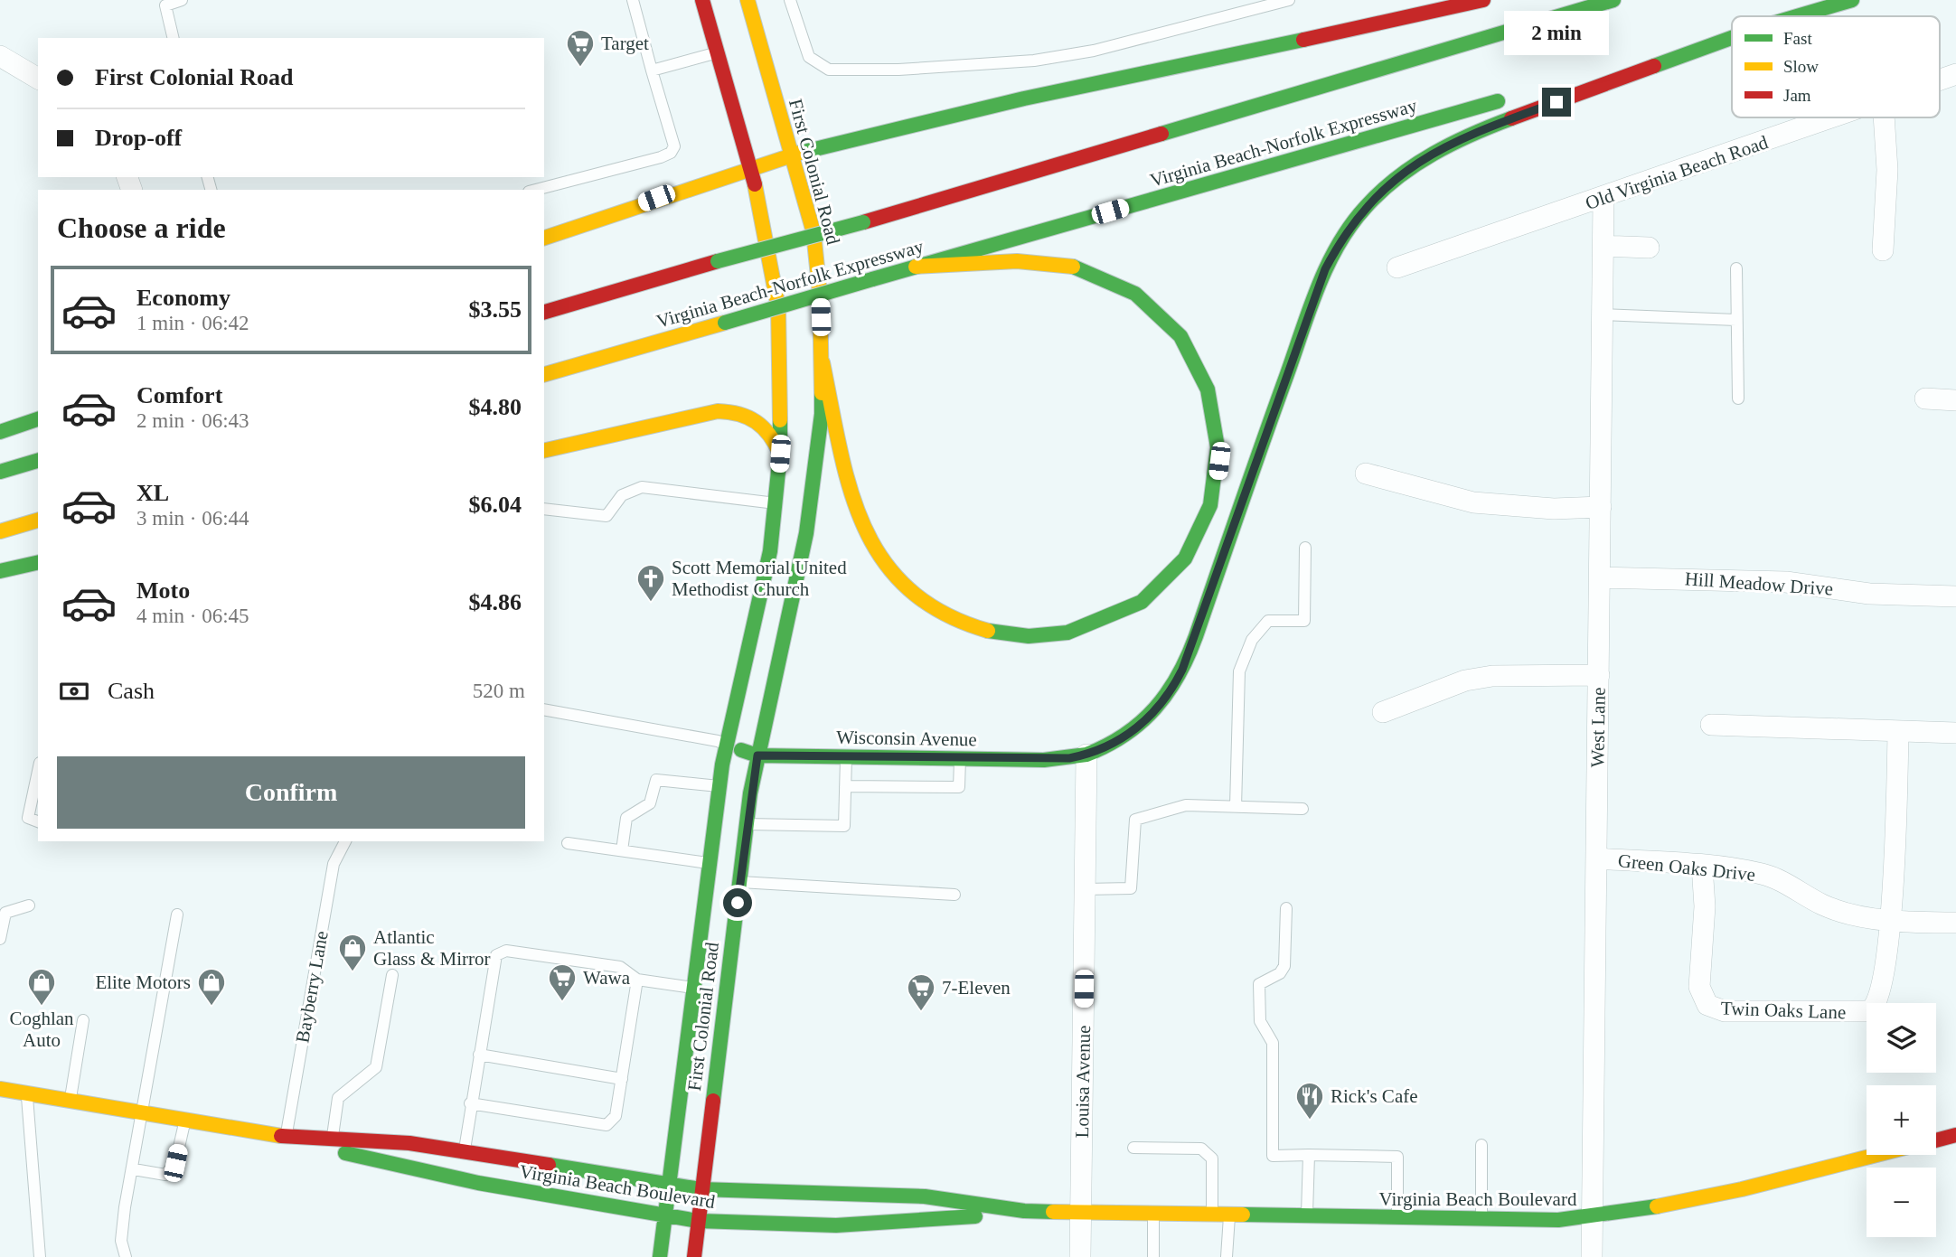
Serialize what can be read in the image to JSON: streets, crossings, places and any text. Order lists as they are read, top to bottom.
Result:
{
  "streets": {
    "main road": [
      "Virginia Beach-Norfolk Expressway",
      "First Colonial Road",
      "Wisconsin Avenue",
      "Virginia Beach Boulevard"
    ],
    "street": [
      "Old Virginia Beach Road",
      "Hill Meadow Drive",
      "West Lane",
      "Green Oaks Drive",
      "Twin Oaks Lane",
      "Louisa Avenue"
    ],
    "lane": ["Bayberry Lane"]
  },
  "crossings": [
    ["First Colonial Road", "Wisconsin Avenue"],
    ["First Colonial Road", "Virginia Beach Boulevard"],
    ["Old Virginia Beach Road", "West Lane"],
    ["Hill Meadow Drive", "West Lane"],
    ["West Lane", "Green Oaks Drive"],
    ["West Lane", "Virginia Beach Boulevard"],
    ["Wisconsin Avenue", "Louisa Avenue"],
    ["Green Oaks Drive", "Twin Oaks Lane"],
    ["Bayberry Lane", "Virginia Beach Boulevard"],
    ["Louisa Avenue", "Virginia Beach Boulevard"]
  ],
  "places": {
    "supermarket": ["Target", "Wawa", "7-Eleven"],
    "church": ["Scott Memorial United Methodist Church"],
    "shop": ["Atlantic Glass & Mirror", "Coghlan Auto", "Elite Motors"],
    "restaurant": ["Rick's Cafe"]
  },
  "legend": ["Fast", "Slow", "Jam"],
  "page": {
    "bubble": "2 min",
    "banner": ["First Colonial Road", "Drop-off"],
    "heading": "Choose a ride",
    "list": [
      {
        "name": "Economy",
        "note": "1 min · 06:42",
        "value": "$3.55"
      },
      {
        "name": "Comfort",
        "note": "2 min · 06:43",
        "value": "$4.80"
      },
      {
        "name": "XL",
        "note": "3 min · 06:44",
        "value": "$6.04"
      },
      {
        "name": "Moto",
        "note": "4 min · 06:45",
        "value": "$4.86"
      }
    ],
    "pay": ["Cash", "520 m"],
    "buttons": "Confirm",
    "map_buttons": ["+", "−"]
  }
}
